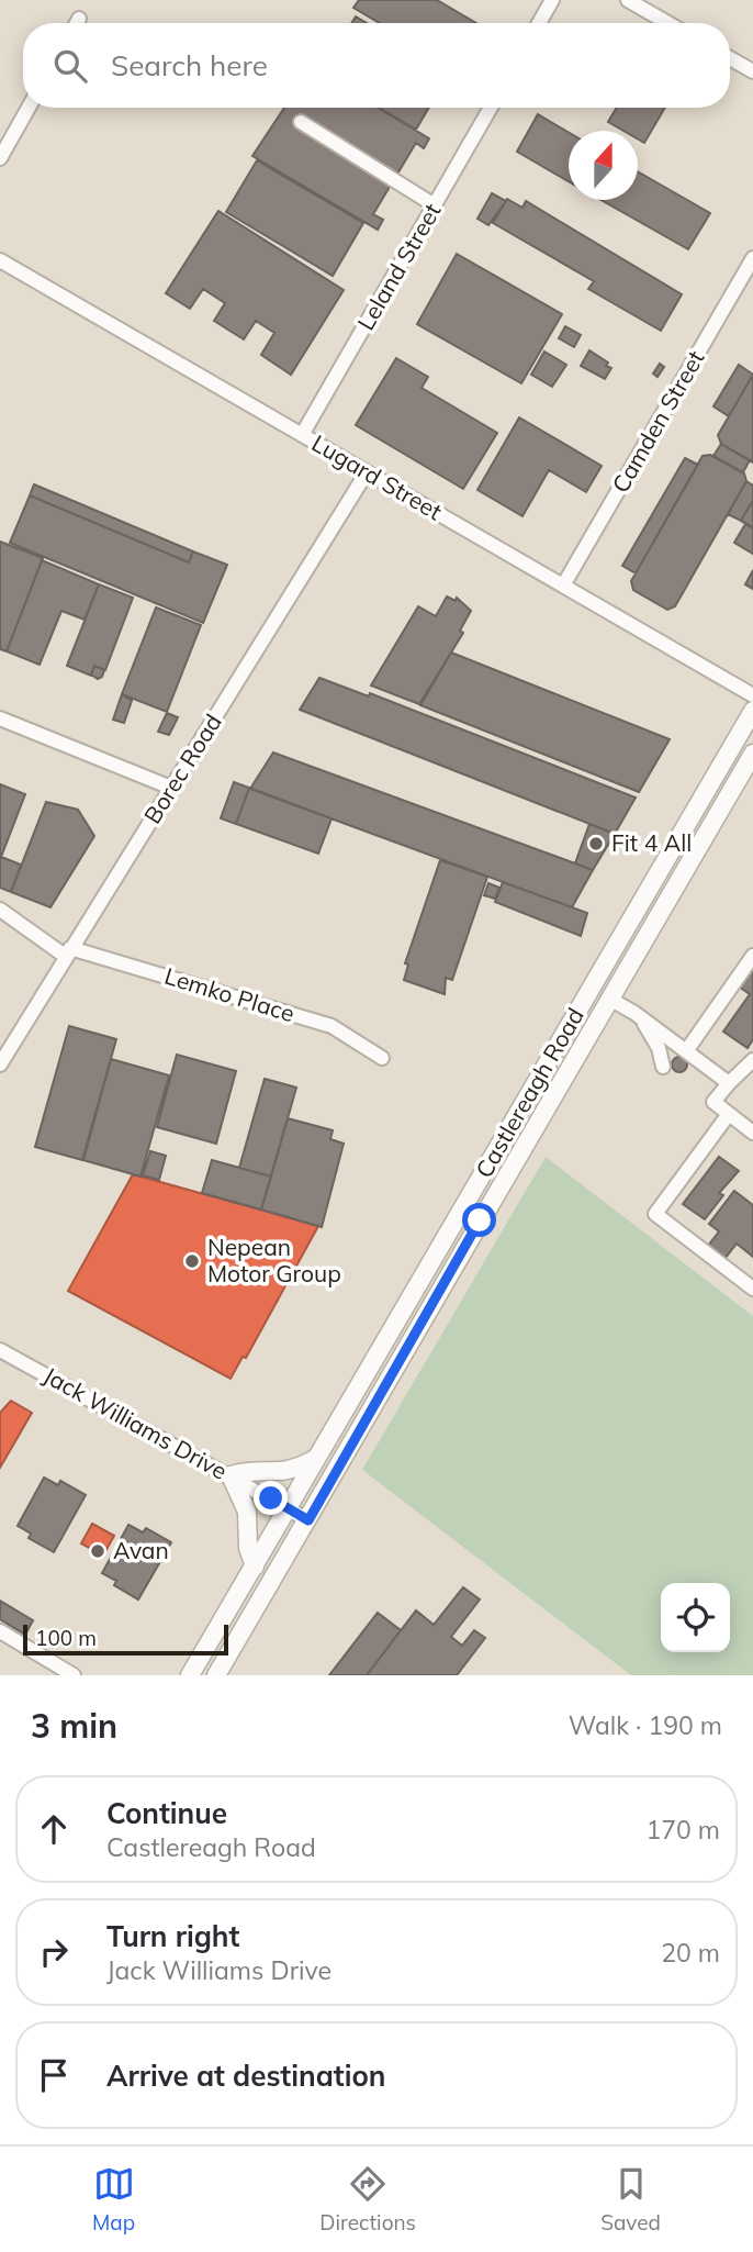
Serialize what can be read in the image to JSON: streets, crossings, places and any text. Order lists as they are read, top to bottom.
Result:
{
  "streets": {
    "main road": ["Castlereagh Road"],
    "street": [
      "Leland Street",
      "Camden Street",
      "Lugard Street",
      "Borec Road",
      "Lemko Place",
      "Jack Williams Drive"
    ]
  },
  "crossings": [
    ["Leland Street", "Lugard Street"],
    ["Camden Street", "Lugard Street"],
    ["Lugard Street", "Borec Road"],
    ["Borec Road", "Lemko Place"],
    ["Castlereagh Road", "Jack Williams Drive"]
  ],
  "places": ["Fit 4 All", "Nepean Motor Group", "Avan"],
  "scale_bar": "100 m",
  "north": "top",
  "page": {
    "search": "Search here",
    "scale": "100 m",
    "heading": ["3 min", "Walk · 190 m"],
    "list": [
      ["Continue", "Castlereagh Road", "170 m"],
      ["Turn right", "Jack Williams Drive", "20 m"],
      "Arrive at destination"
    ],
    "nav": ["Map", "Directions", "Saved"]
  }
}
